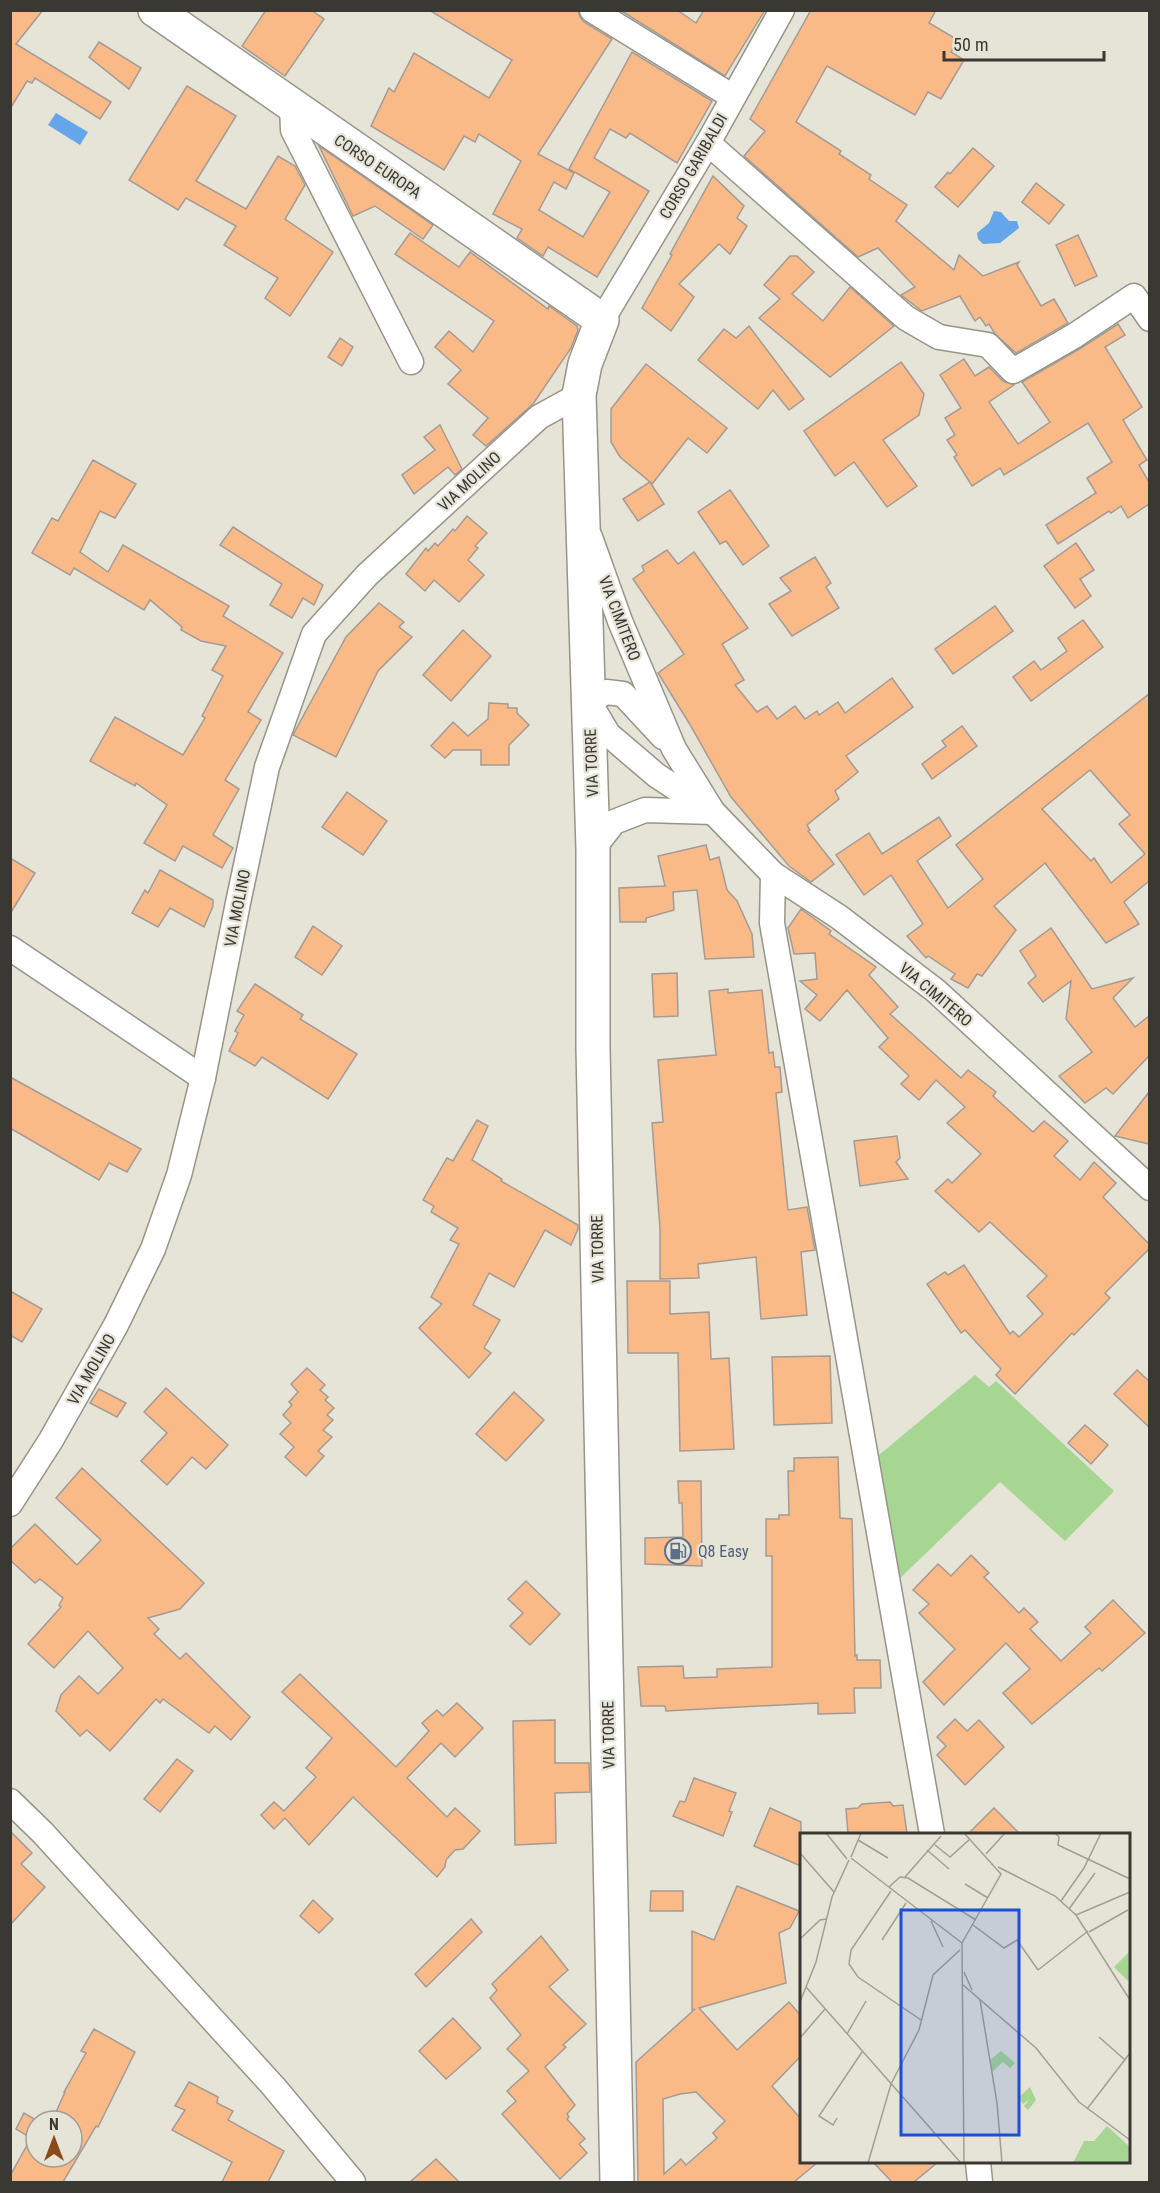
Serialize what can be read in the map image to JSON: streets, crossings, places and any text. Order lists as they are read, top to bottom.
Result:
{
  "streets": {
    "main road": ["CORSO EUROPA", "VIA TORRE"],
    "street": ["CORSO GARIBALDI", "VIA MOLINO", "VIA CIMITERO"]
  },
  "crossings": [
    ["CORSO EUROPA", "CORSO GARIBALDI"],
    ["CORSO EUROPA", "VIA TORRE"],
    ["CORSO GARIBALDI", "VIA TORRE"],
    ["VIA MOLINO", "VIA TORRE"],
    ["VIA CIMITERO", "VIA TORRE"]
  ],
  "places": {
    "fuel station": ["Q8 Easy"]
  },
  "scale_bar": "50 m",
  "north": "top"
}
